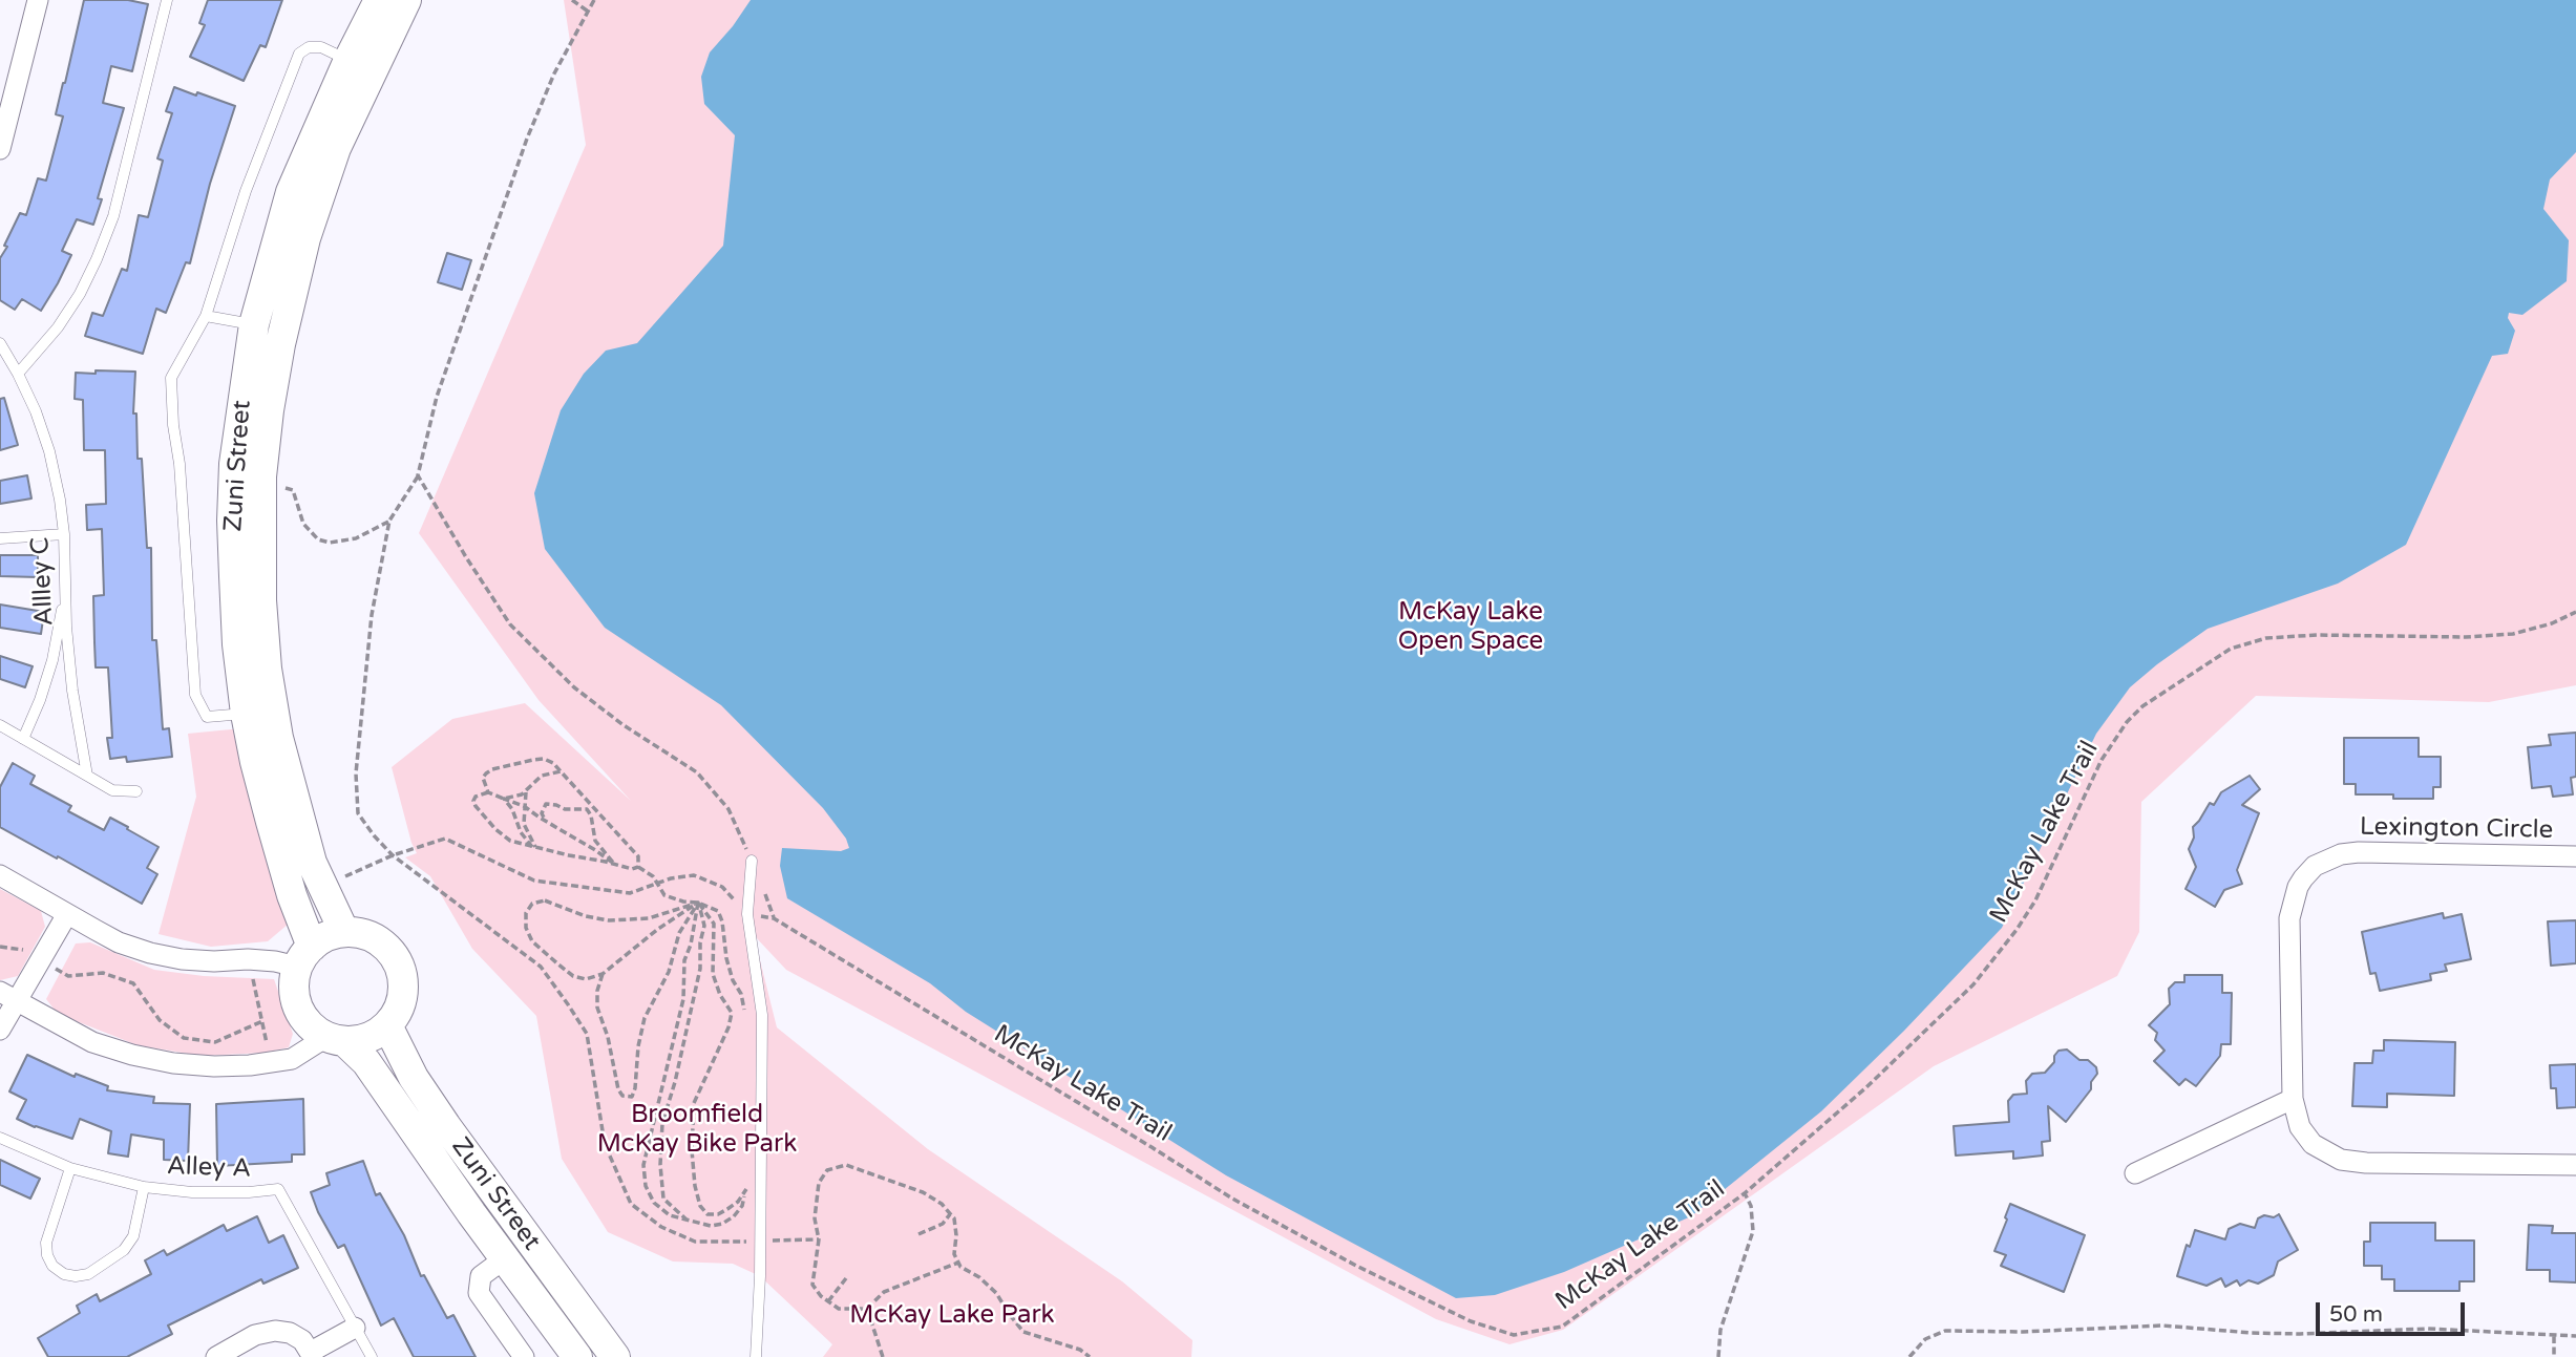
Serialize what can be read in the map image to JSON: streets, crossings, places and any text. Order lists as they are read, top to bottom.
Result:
{
  "streets": {
    "main road": ["Zuni Street"],
    "street": ["Lexington Circle"],
    "lane": ["Allley C", "Alley A"],
    "path": ["McKay Lake Trail"]
  },
  "parks": ["McKay Lake Open Space", "Broomfield McKay Bike Park", "McKay Lake Park"],
  "scale_bar": "50 m"
}
